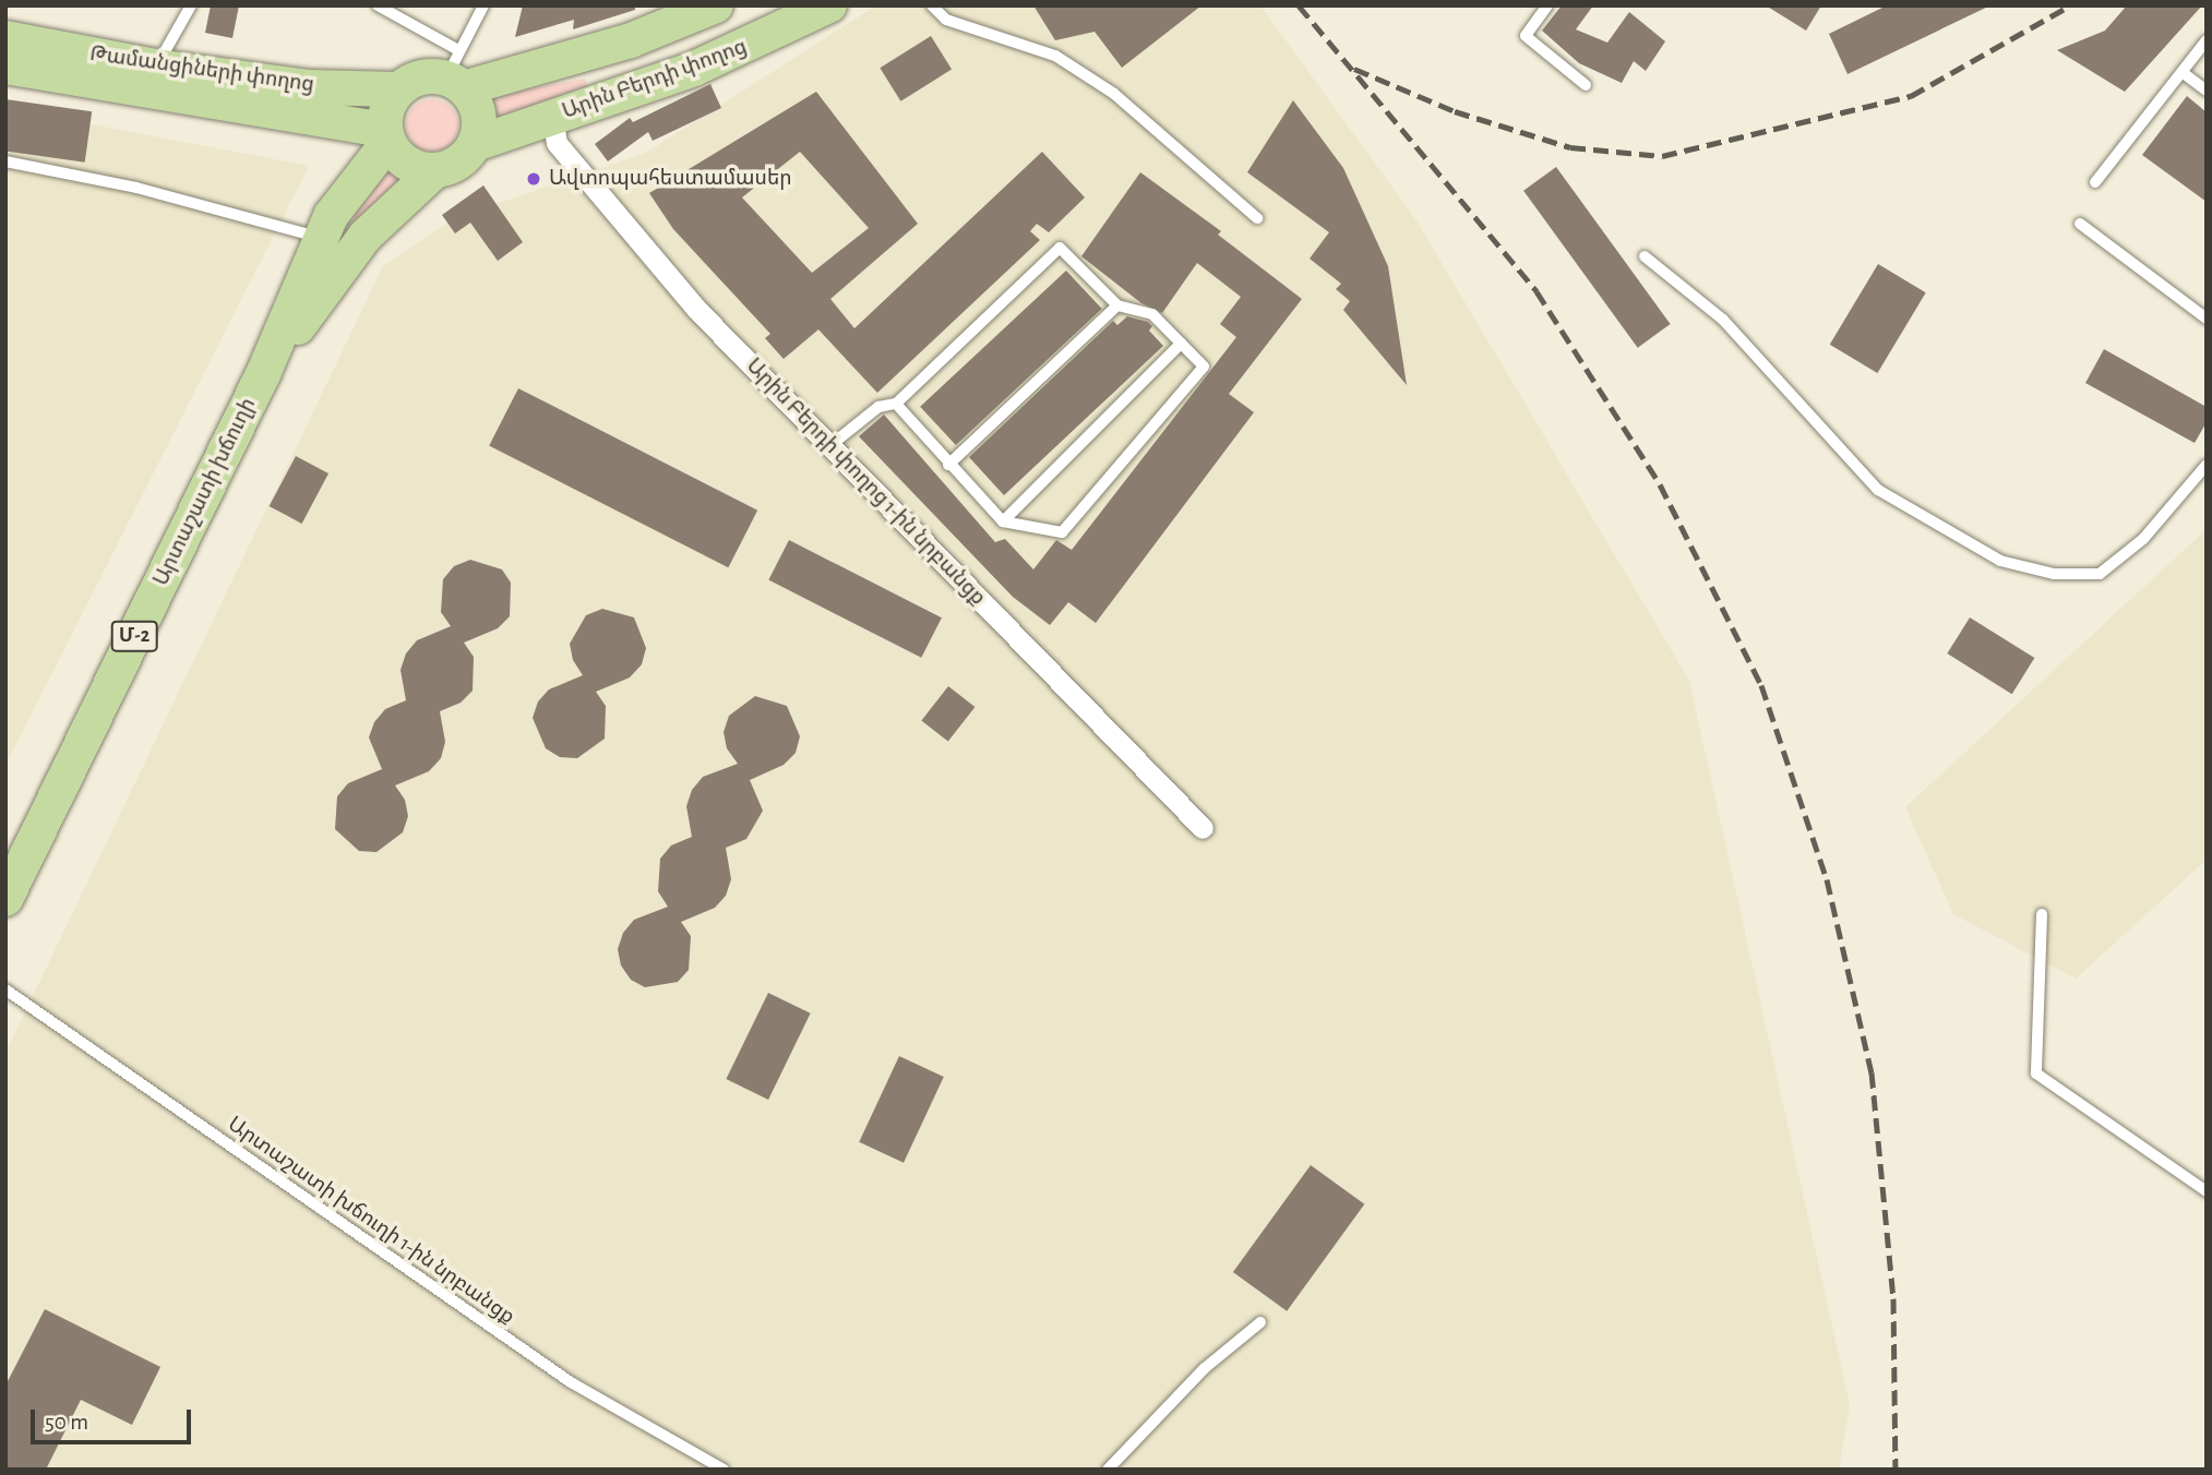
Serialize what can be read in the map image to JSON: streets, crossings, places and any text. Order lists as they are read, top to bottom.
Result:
{
  "streets": {
    "main road": [
      "Թամանցիների փողոց",
      "Արին Բերդի փողոց",
      "Արտաշատի խճուղի",
      "Մ-2"
    ],
    "street": ["Արին Բերդի փողոց 1-ին նրբանցք"],
    "lane": ["Արտաշատի խճուղի 1-ին նրբանցք"]
  },
  "crossings": [
    ["Թամանցիների փողոց", "Արին Բերդի փողոց"],
    ["Թամանցիների փողոց", "Արտաշատի խճուղի"],
    ["Թամանցիների փողոց", "Մ-2"],
    ["Արին Բերդի փողոց", "Արին Բերդի փողոց 1-ին նրբանցք"],
    ["Արին Բերդի փողոց", "Արտաշատի խճուղի"],
    ["Արին Բերդի փողոց", "Մ-2"],
    ["Արտաշատի խճուղի", "Մ-2"]
  ],
  "places": ["Ավտոպահեստամասեր"],
  "scale_bar": "50 m"
}
